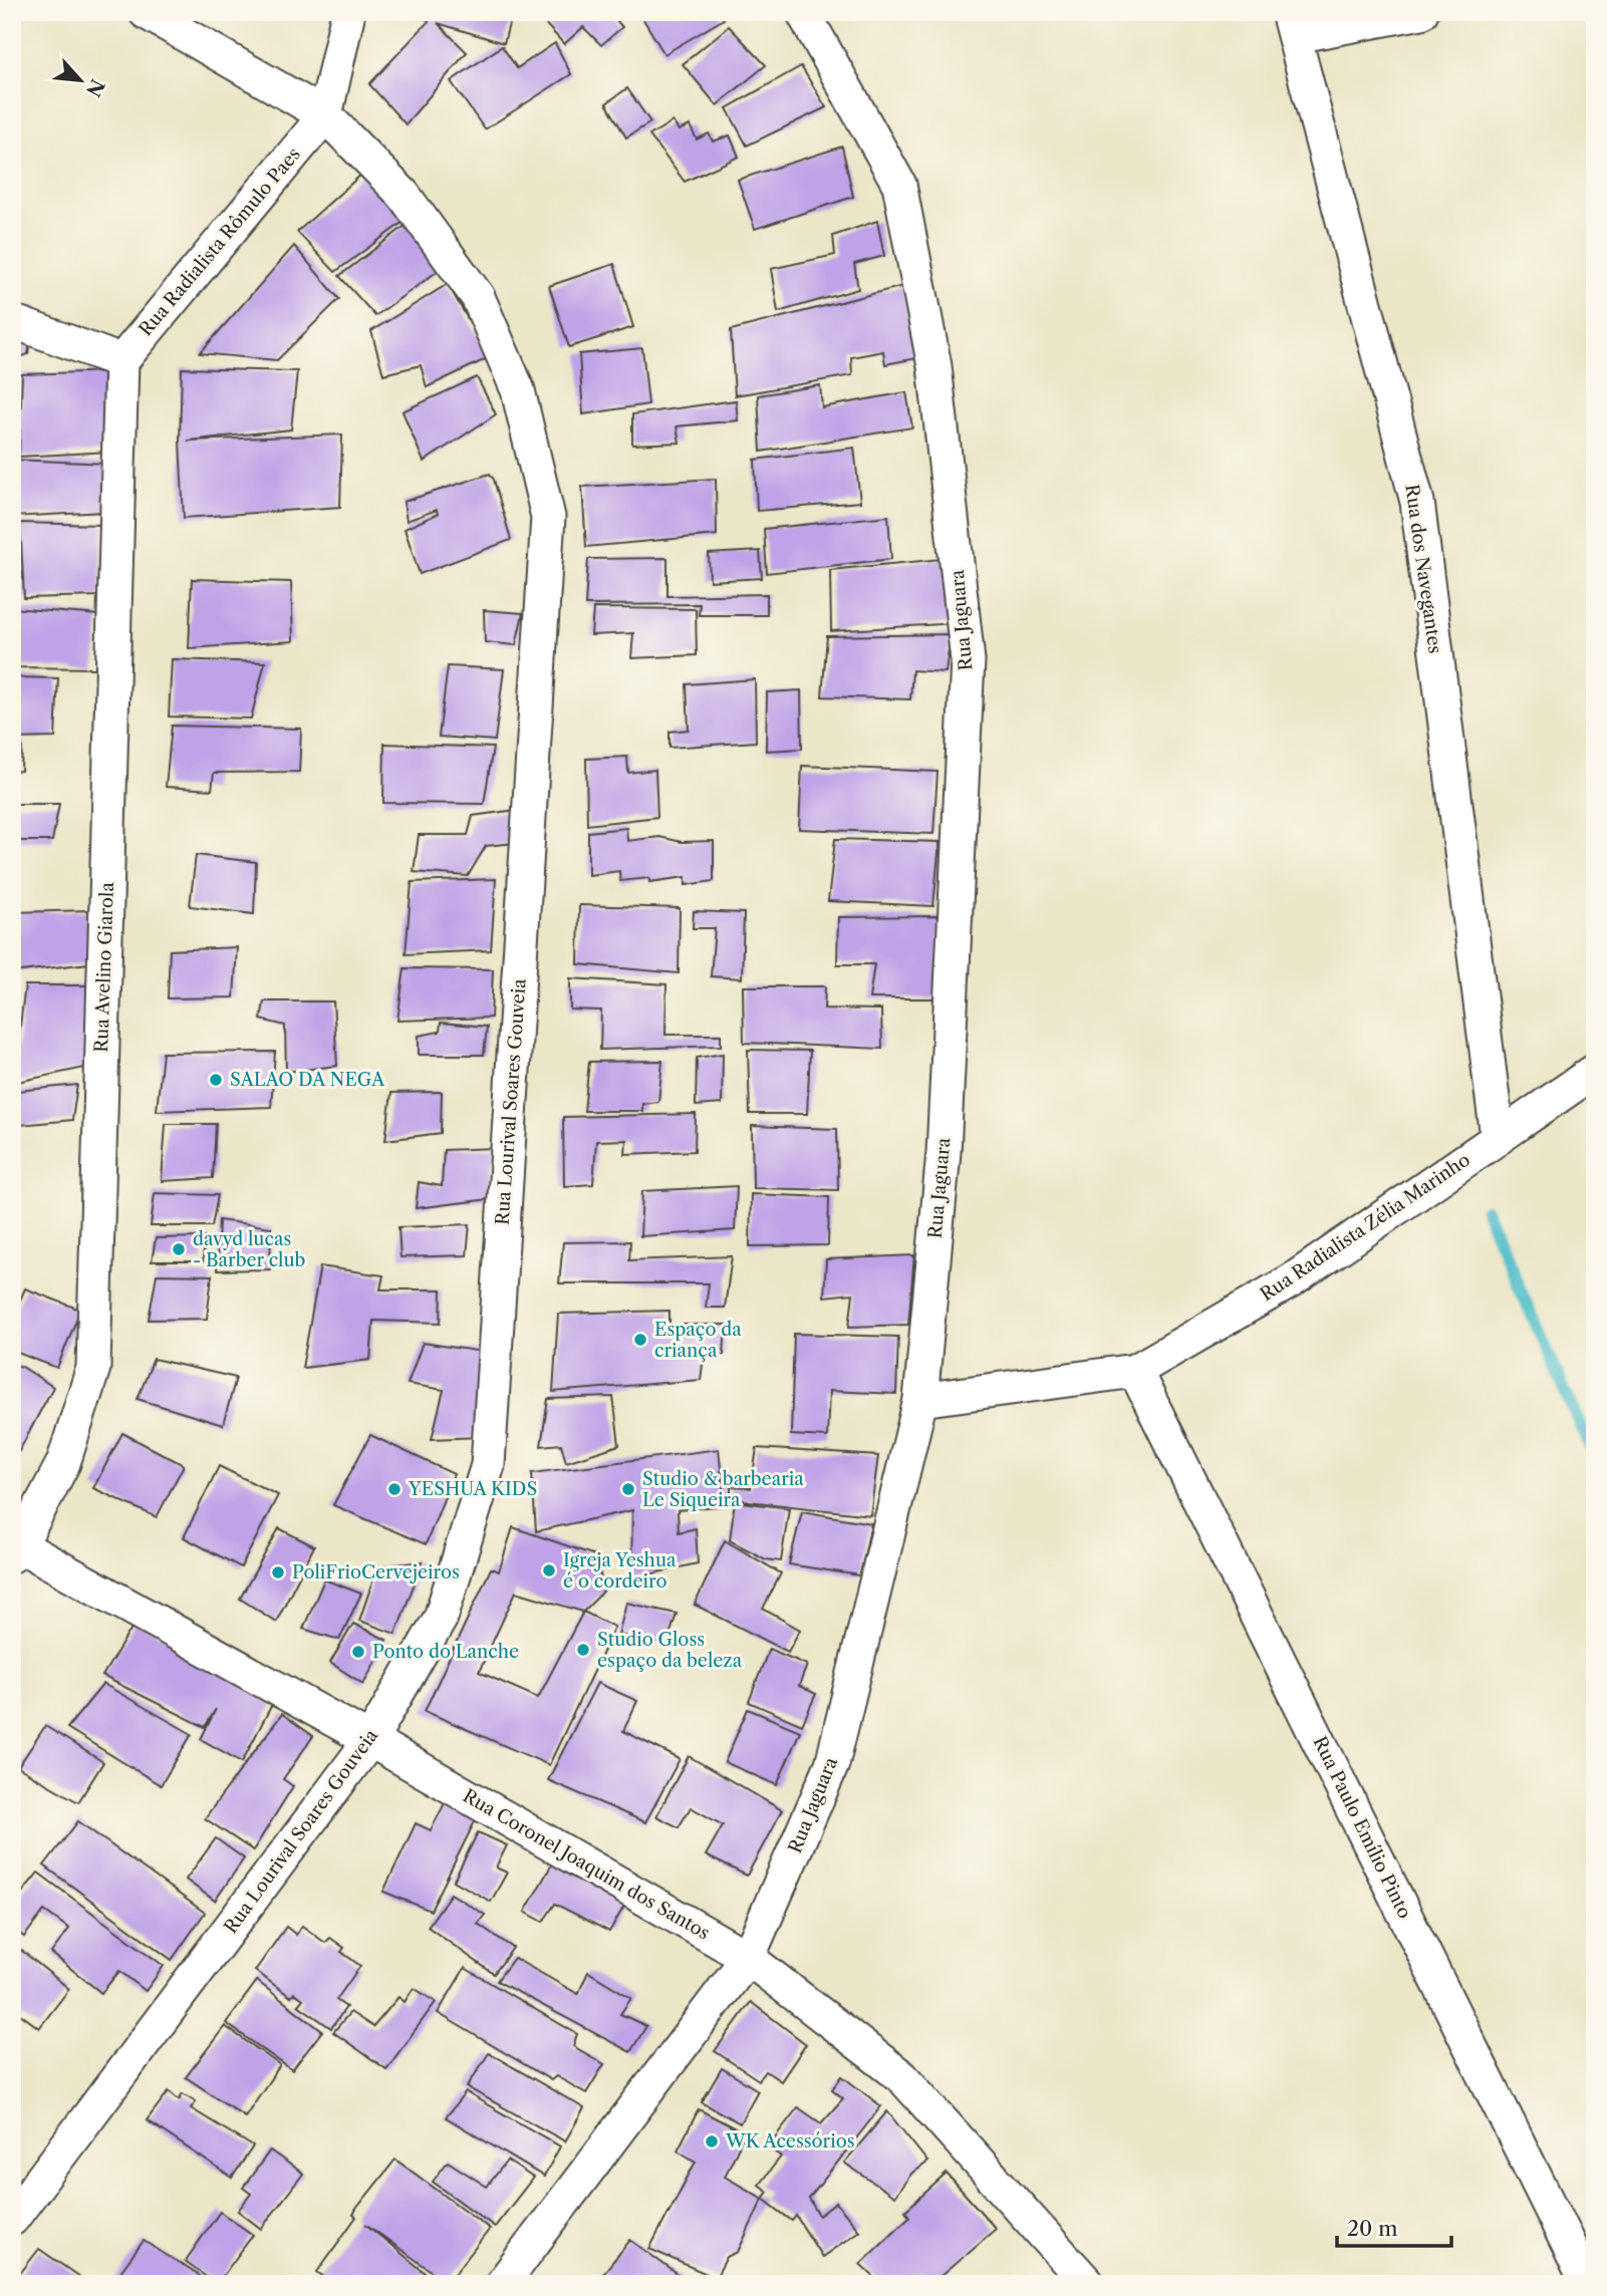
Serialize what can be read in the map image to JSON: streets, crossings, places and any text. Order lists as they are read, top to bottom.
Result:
{
  "streets": {
    "street": [
      "Rua Radialista Rômulo Paes",
      "Rua dos Navegantes",
      "Rua Jaguara",
      "Rua Avelino Giarola",
      "Rua Lourival Soares Gouveia",
      "Rua Radialista Zélia Marinho",
      "Rua Paulo Emílio Pinto",
      "Rua Coronel Joaquim dos Santos"
    ]
  },
  "crossings": [
    ["Rua Radialista Rômulo Paes", "Rua Avelino Giarola"],
    ["Rua Radialista Rômulo Paes", "Rua Lourival Soares Gouveia"],
    ["Rua dos Navegantes", "Rua Radialista Zélia Marinho"],
    ["Rua Jaguara", "Rua Radialista Zélia Marinho"],
    ["Rua Jaguara", "Rua Coronel Joaquim dos Santos"],
    ["Rua Avelino Giarola", "Rua Coronel Joaquim dos Santos"],
    ["Rua Lourival Soares Gouveia", "Rua Coronel Joaquim dos Santos"],
    ["Rua Radialista Zélia Marinho", "Rua Paulo Emílio Pinto"]
  ],
  "places": [
    "SALAO DA NEGA",
    "davyd lucas - Barber club",
    "Espaço da criança",
    "YESHUA KIDS",
    "Studio & barbearia Le Siqueira",
    "Igreja Yeshua é o cordeiro",
    "PoliFrioCervejeiros",
    "Studio Gloss espaço da beleza",
    "Ponto do Lanche",
    "WK Acessórios"
  ],
  "scale_bar": "20 m",
  "north": "bottom right"
}
